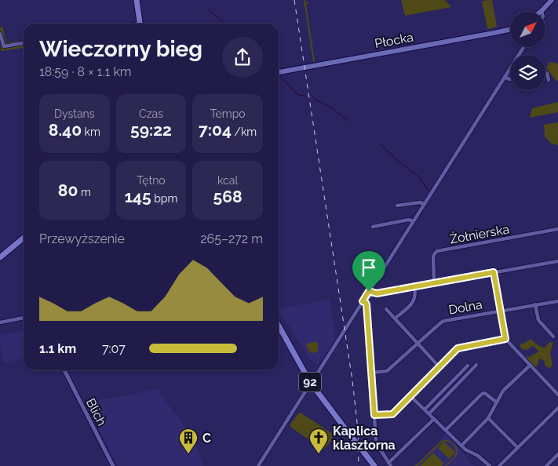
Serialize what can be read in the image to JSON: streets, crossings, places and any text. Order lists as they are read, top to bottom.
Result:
{
  "streets": {
    "main road": ["Płocka", "92"],
    "street": ["Żołnierska", "Dolna", "Blich"]
  },
  "places": {
    "building": ["C"],
    "church": ["Kaplica klasztorna"]
  },
  "north": "top right",
  "page": {
    "heading": ["Wieczorny bieg", "18:59 · 8 × 1.1 km"],
    "stats": [
      ["Dystans", "8.40 km"],
      ["Czas", "59:22"],
      ["Tempo", "7:04 /km"],
      ["80 m"],
      ["Tętno", "145 bpm"],
      ["kcal", "568"]
    ],
    "chart": ["Przewyższenie", "265–272 m"],
    "list": [
      {
        "name": "1.1 km",
        "note": "7:07"
      }
    ]
  }
}
